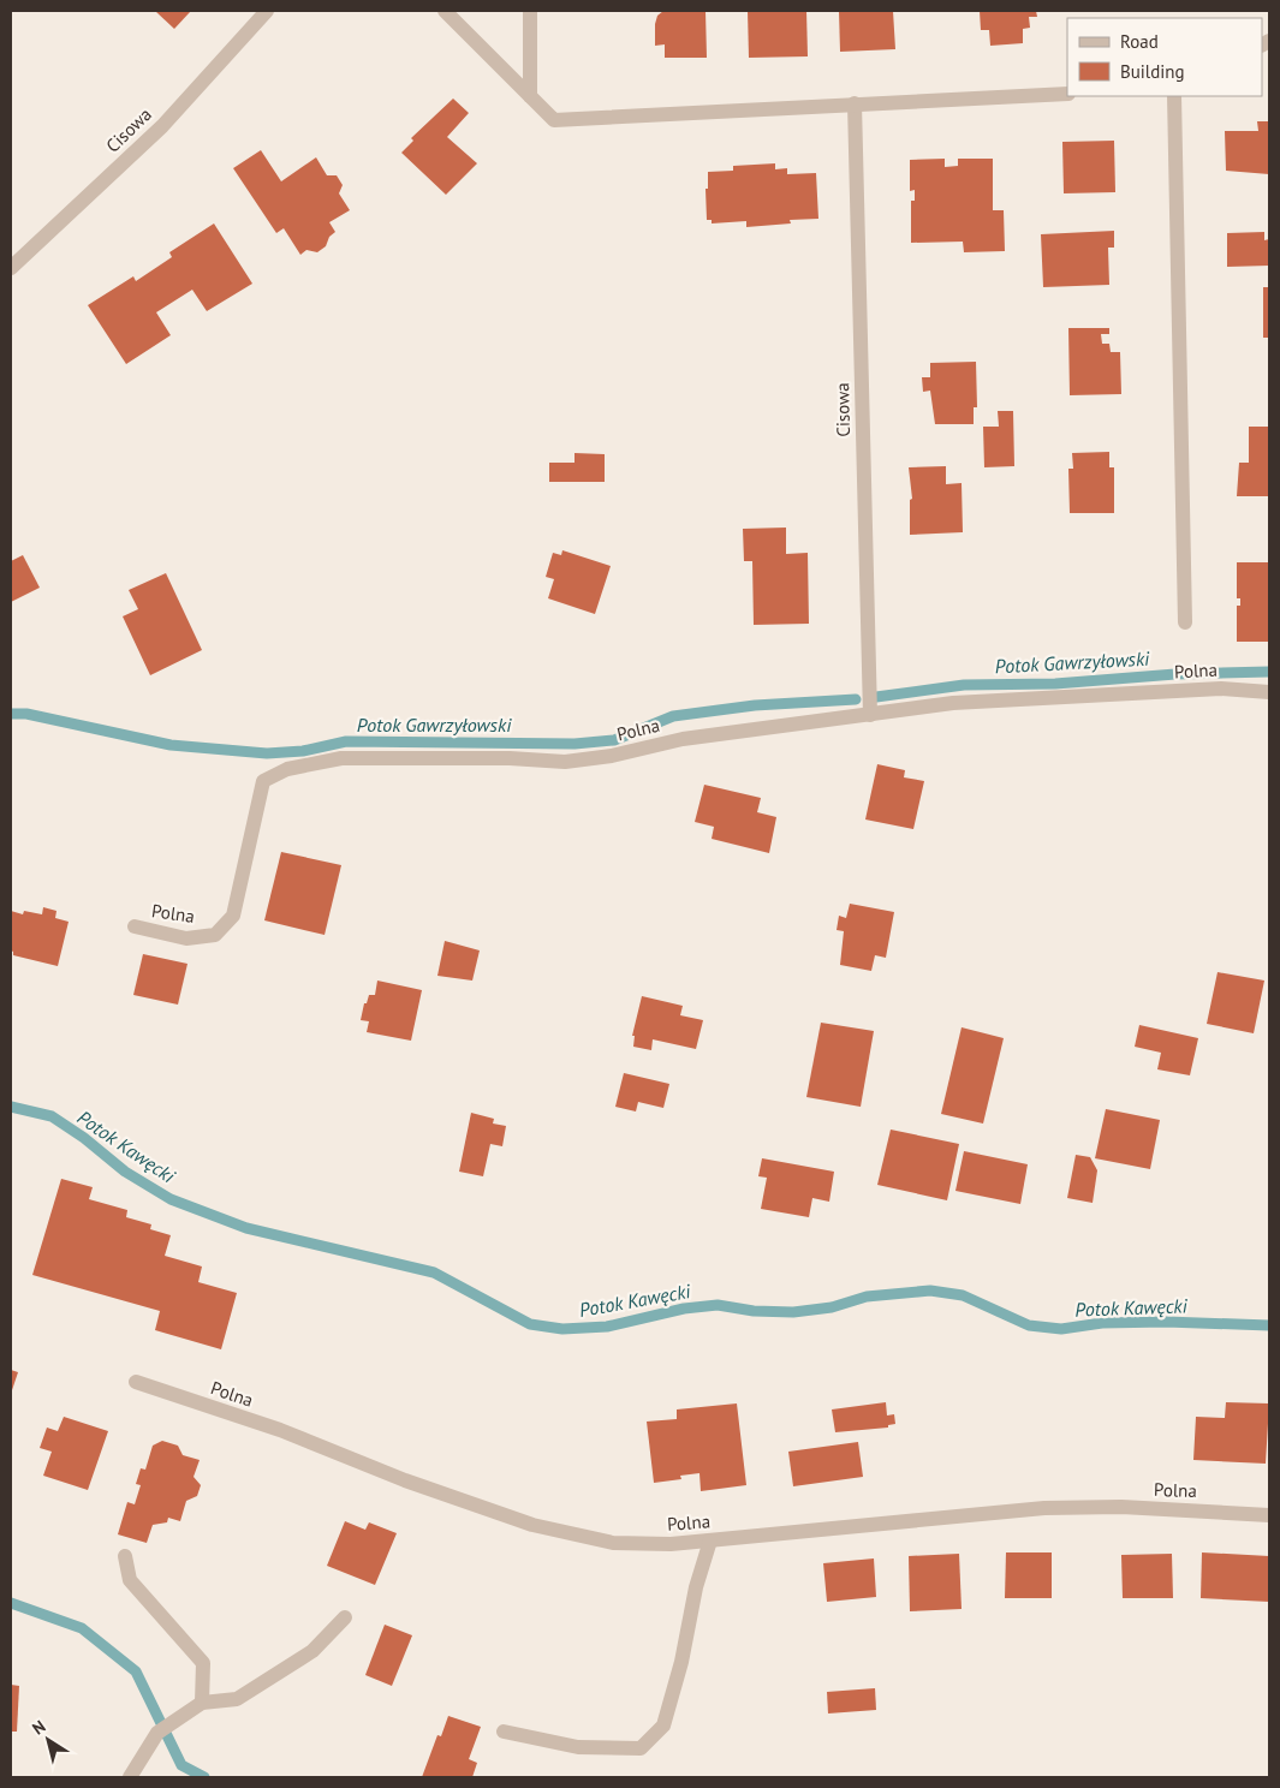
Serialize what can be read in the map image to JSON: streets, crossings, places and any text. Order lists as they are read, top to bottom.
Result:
{
  "streets": {
    "street": ["Cisowa", "Polna"]
  },
  "crossings": [
    ["Cisowa", "Polna"]
  ],
  "water": ["Potok Gawrzyłowski", "Potok Kawęcki"],
  "legend": ["Road", "Building"],
  "north": "top left"
}
